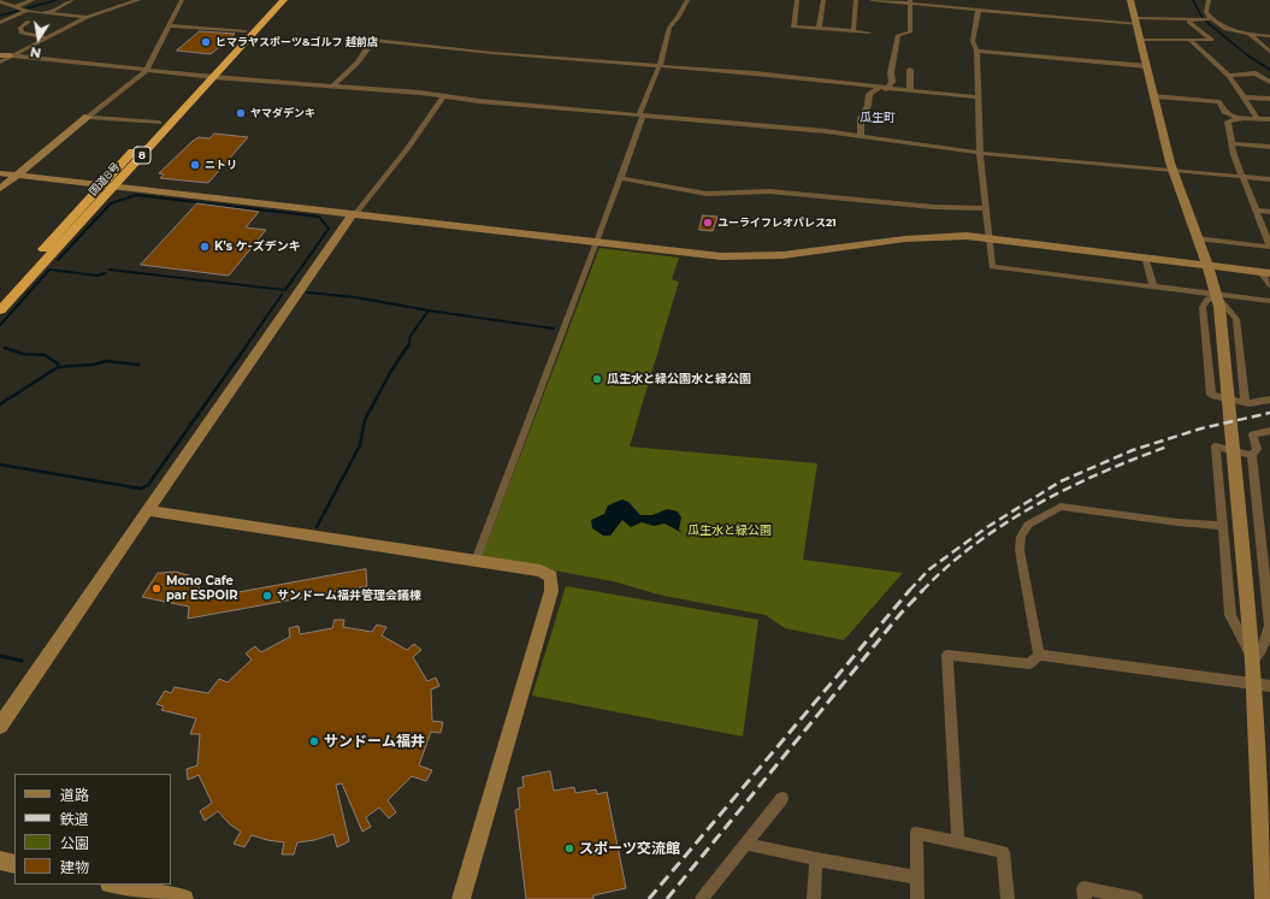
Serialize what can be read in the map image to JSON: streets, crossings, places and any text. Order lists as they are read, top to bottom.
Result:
{
  "streets": {
    "highway": ["8", "国道8号"]
  },
  "districts": ["瓜生町"],
  "parks": ["瓜生水と緑公園"],
  "places": [
    "ヒマラヤスポーツ&ゴルフ 越前店",
    "ヤマダデンキ",
    "ニトリ",
    "ユーライフレオパレス21",
    "K's ケ-ズデンキ",
    "瓜生水と緑公園水と緑公園",
    "Mono Cafe par ESPOIR",
    "サンドーム福井管理会議棟",
    "サンドーム福井",
    "スポーツ交流館"
  ],
  "legend": [
    "道路",
    "鉄道",
    "公園",
    "建物"
  ],
  "north": "bottom"
}
